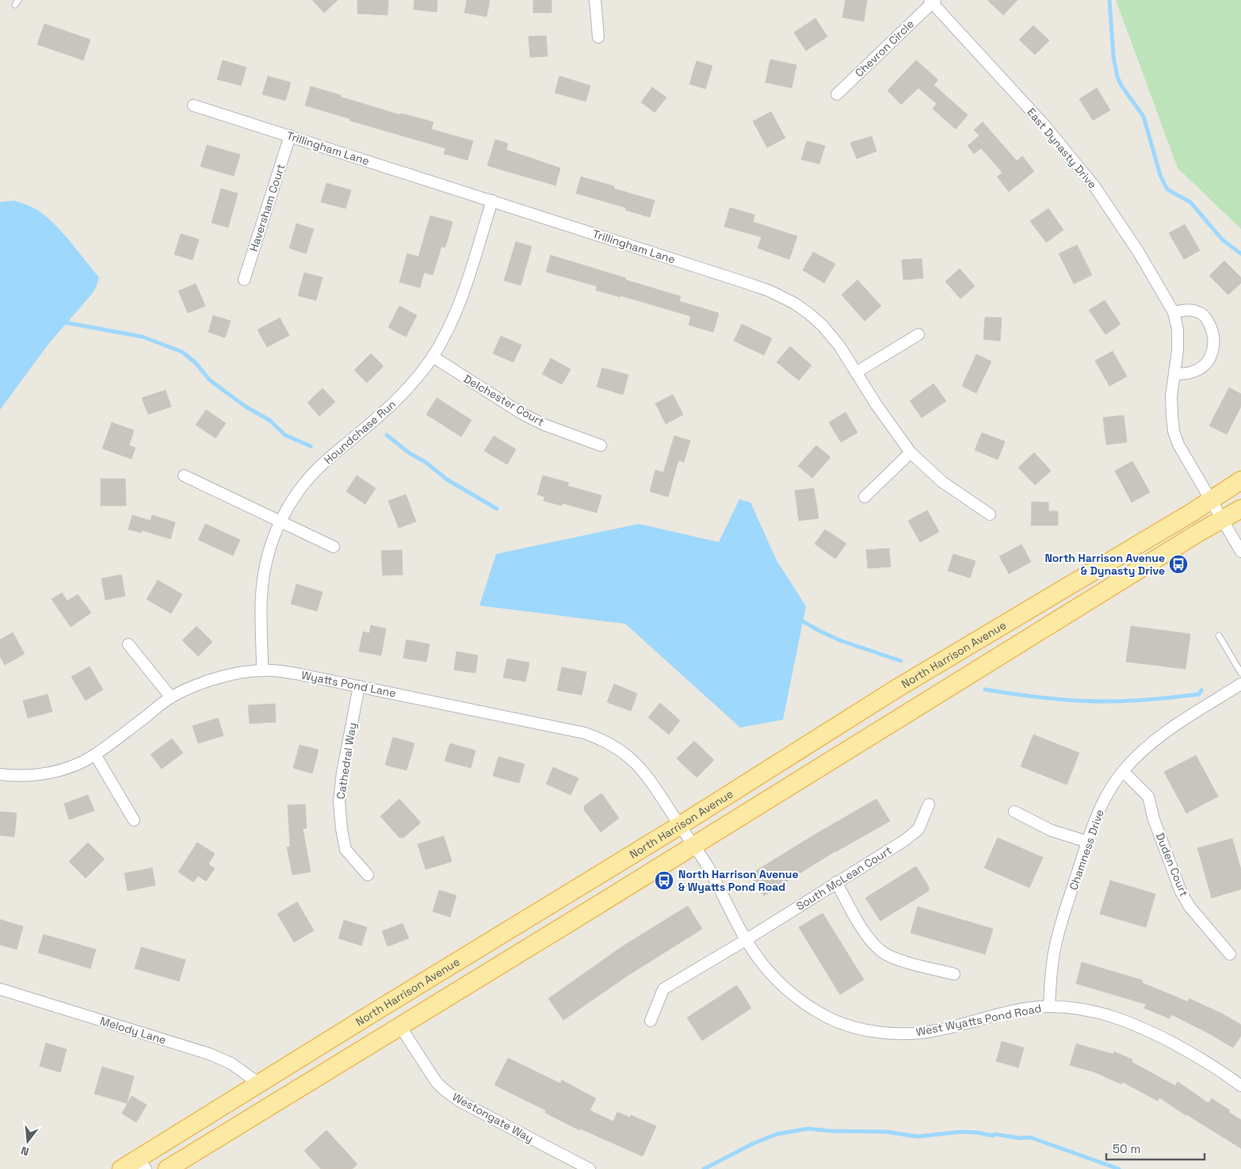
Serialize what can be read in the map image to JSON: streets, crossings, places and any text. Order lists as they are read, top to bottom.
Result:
{
  "streets": {
    "main road": ["North Harrison Avenue"],
    "street": [
      "Chevron Circle",
      "Trillingham Lane",
      "East Dynasty Drive",
      "Haversham Court",
      "Delchester Court",
      "Houndchase Run",
      "Wyatts Pond Lane",
      "Cathedral Way",
      "Chamness Drive",
      "Duden Court",
      "South McLean Court",
      "West Wyatts Pond Road",
      "Melody Lane",
      "Westongate Way"
    ]
  },
  "crossings": [
    ["Chevron Circle", "East Dynasty Drive"],
    ["Trillingham Lane", "Haversham Court"],
    ["Trillingham Lane", "Houndchase Run"],
    ["East Dynasty Drive", "North Harrison Avenue"],
    ["Delchester Court", "Houndchase Run"],
    ["Houndchase Run", "Wyatts Pond Lane"],
    ["North Harrison Avenue", "Wyatts Pond Lane"],
    ["North Harrison Avenue", "West Wyatts Pond Road"],
    ["North Harrison Avenue", "Melody Lane"],
    ["Wyatts Pond Lane", "Cathedral Way"],
    ["Wyatts Pond Lane", "West Wyatts Pond Road"],
    ["Chamness Drive", "Duden Court"],
    ["Chamness Drive", "West Wyatts Pond Road"],
    ["South McLean Court", "West Wyatts Pond Road"]
  ],
  "places": {
    "bus stop": ["North Harrison Avenue & Dynasty Drive", "North Harrison Avenue & Wyatts Pond Road"]
  },
  "scale_bar": "50 m",
  "north": "bottom"
}
